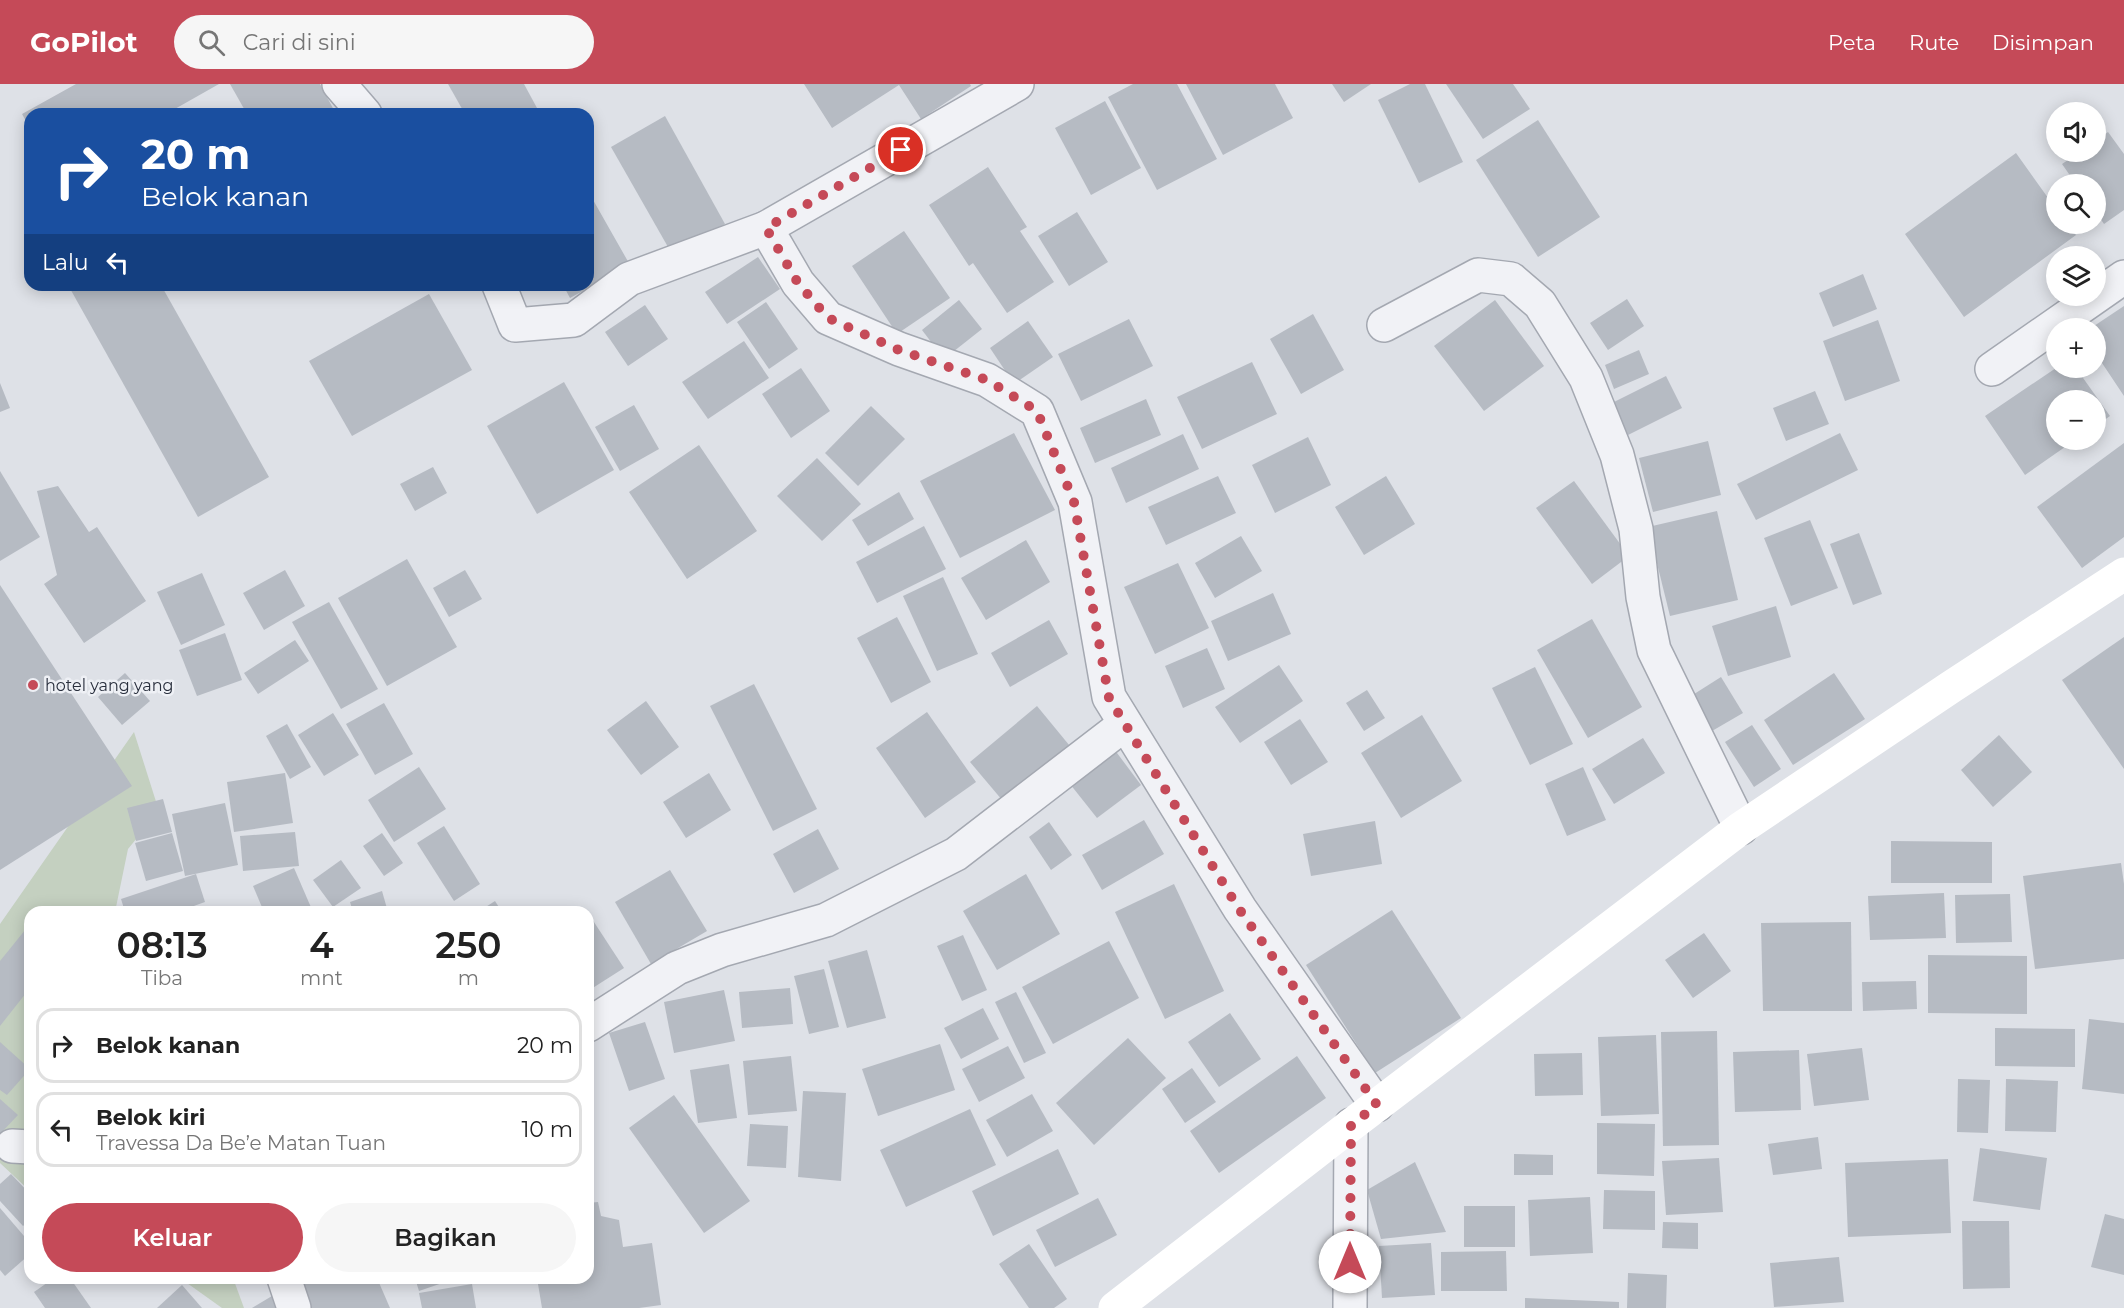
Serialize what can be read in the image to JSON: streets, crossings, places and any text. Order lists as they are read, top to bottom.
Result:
{
  "places": ["hotel yang yang"],
  "page": {
    "header": "GoPilot",
    "search": "Cari di sini",
    "nav": ["Peta", "Rute", "Disimpan"],
    "map_buttons": ["+", "−"],
    "turn": ["20 m", "Belok kanan"],
    "then": "Lalu",
    "eta": [
      "08:13",
      "Tiba",
      "4",
      "mnt",
      "250",
      "m"
    ],
    "list": [
      {
        "name": "Belok kanan",
        "value": "20 m"
      },
      {
        "name": "Belok kiri",
        "note": "Travessa Da Be’e Matan Tuan",
        "value": "10 m"
      }
    ],
    "buttons": ["Keluar", "Bagikan"]
  }
}
